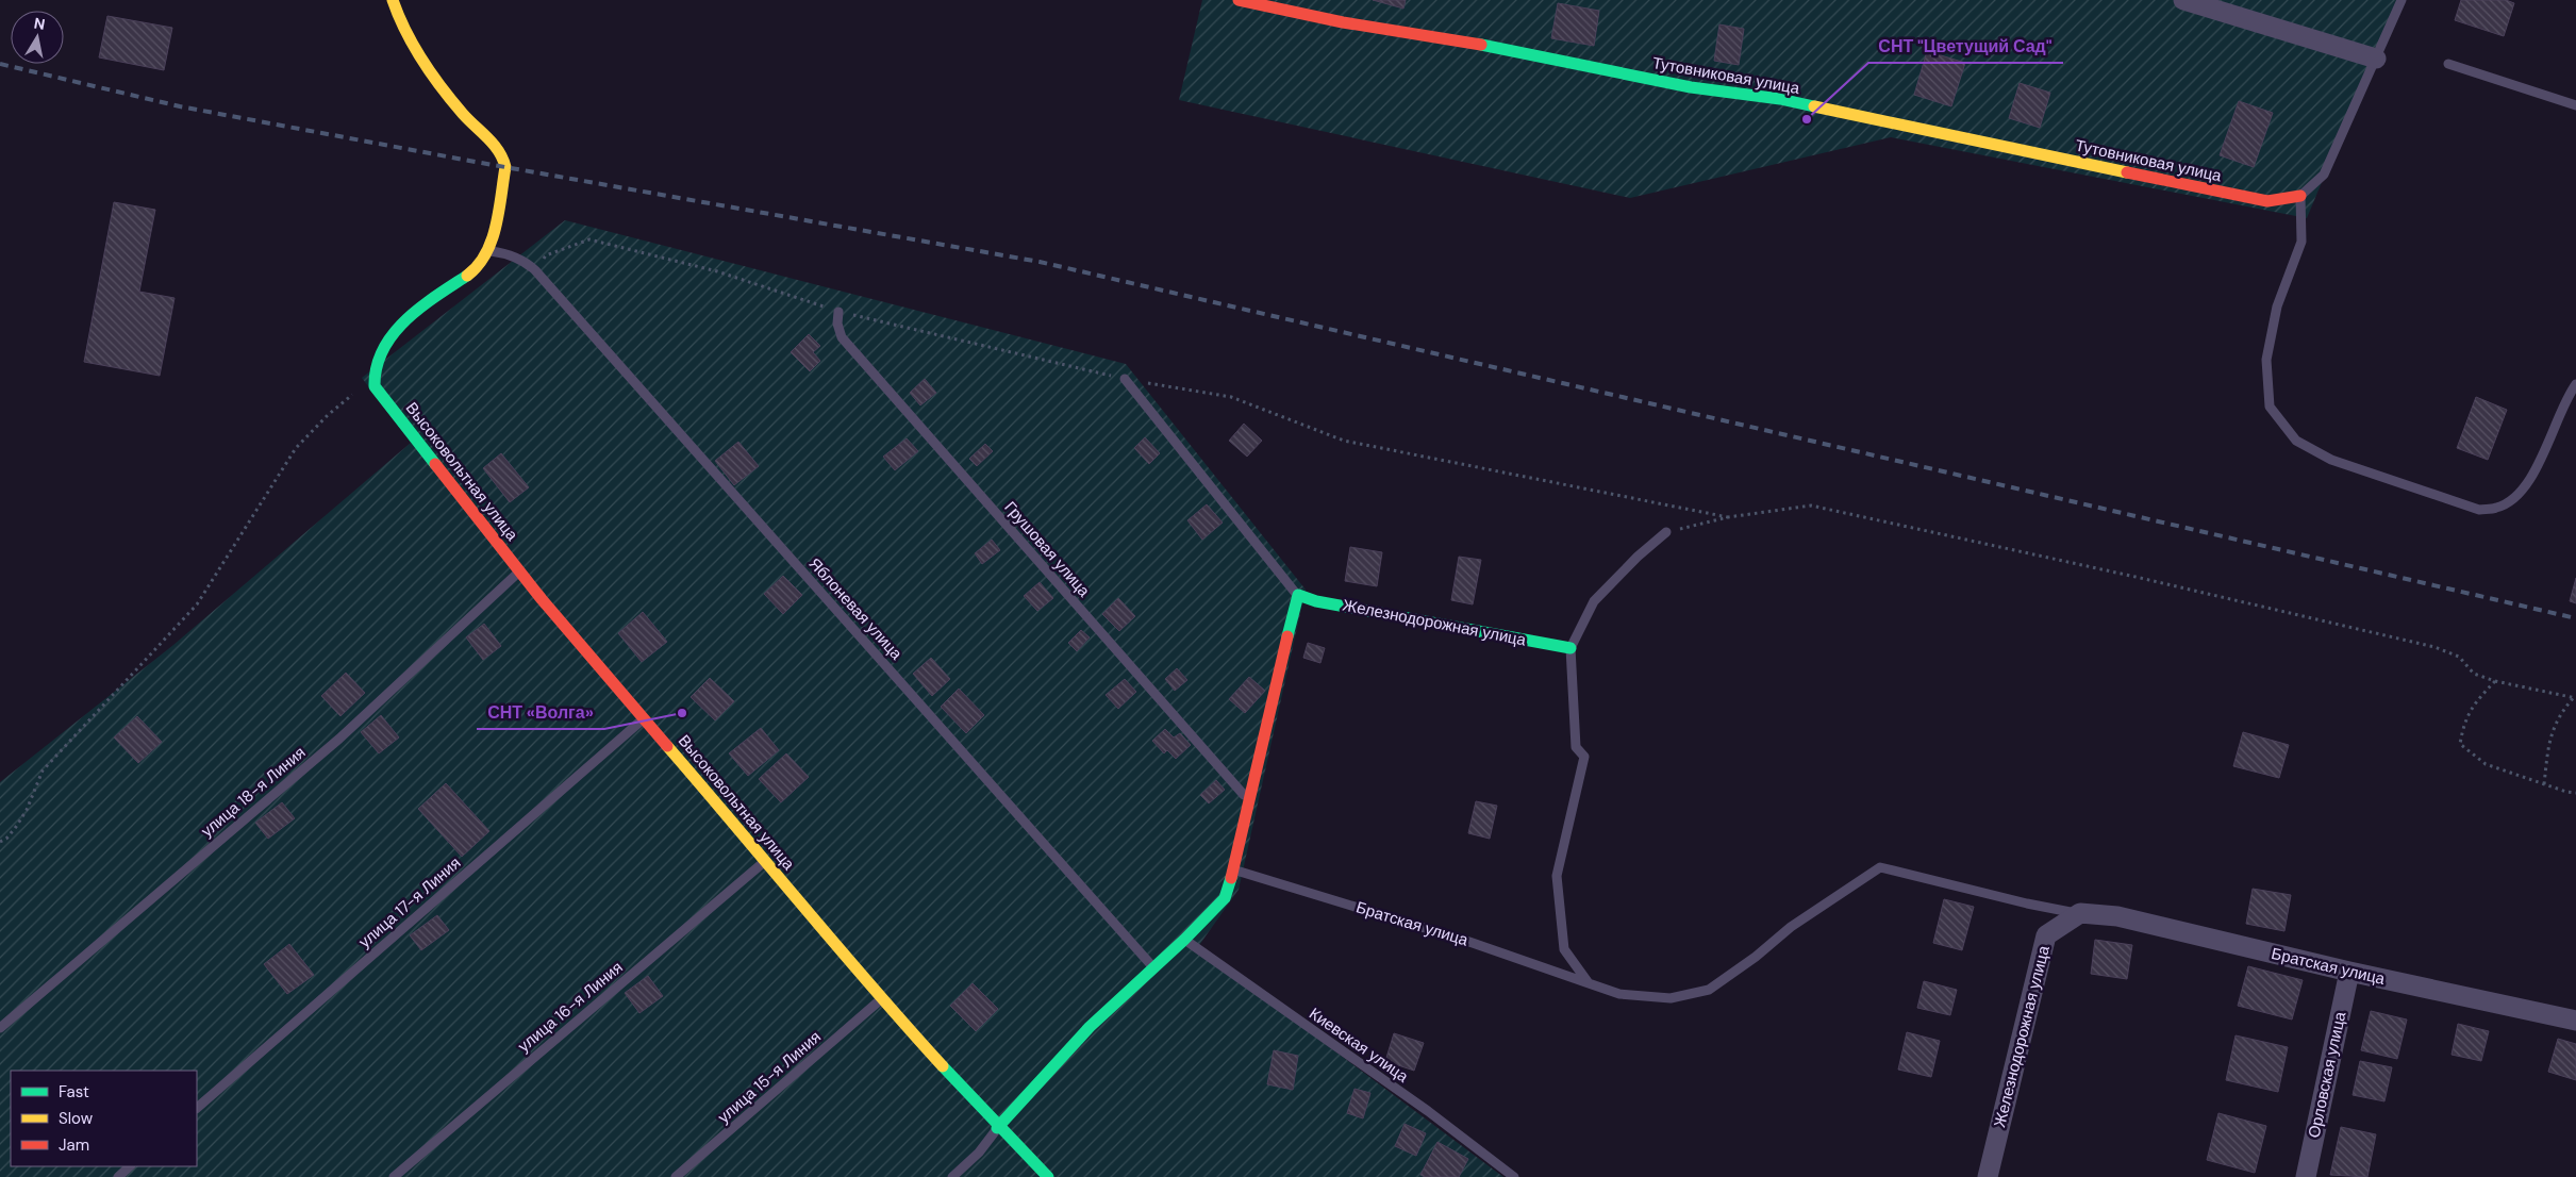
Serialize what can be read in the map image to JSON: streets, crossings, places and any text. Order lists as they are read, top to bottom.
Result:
{
  "streets": {
    "street": [
      "Тутовниковая улица",
      "Высоковольтная улица",
      "Железнодорожная улица",
      "Братская улица",
      "Орловская улица"
    ],
    "lane": [
      "Грушовая улица",
      "Яблоневая улица",
      "улица 18-я Линия",
      "улица 17-я Линия",
      "улица 16-я Линия",
      "Киевская улица",
      "улица 15-я Линия"
    ]
  },
  "crossings": [
    ["Высоковольтная улица", "улица 18-я Линия"],
    ["Высоковольтная улица", "улица 17-я Линия"],
    ["Высоковольтная улица", "улица 16-я Линия"],
    ["Высоковольтная улица", "улица 15-я Линия"],
    ["Железнодорожная улица", "Братская улица"],
    ["Братская улица", "Орловская улица"]
  ],
  "places": ["СНТ \"Цветущий Сад\"", "СНТ «Волга»"],
  "legend": ["Fast", "Slow", "Jam"],
  "north": "top"
}
